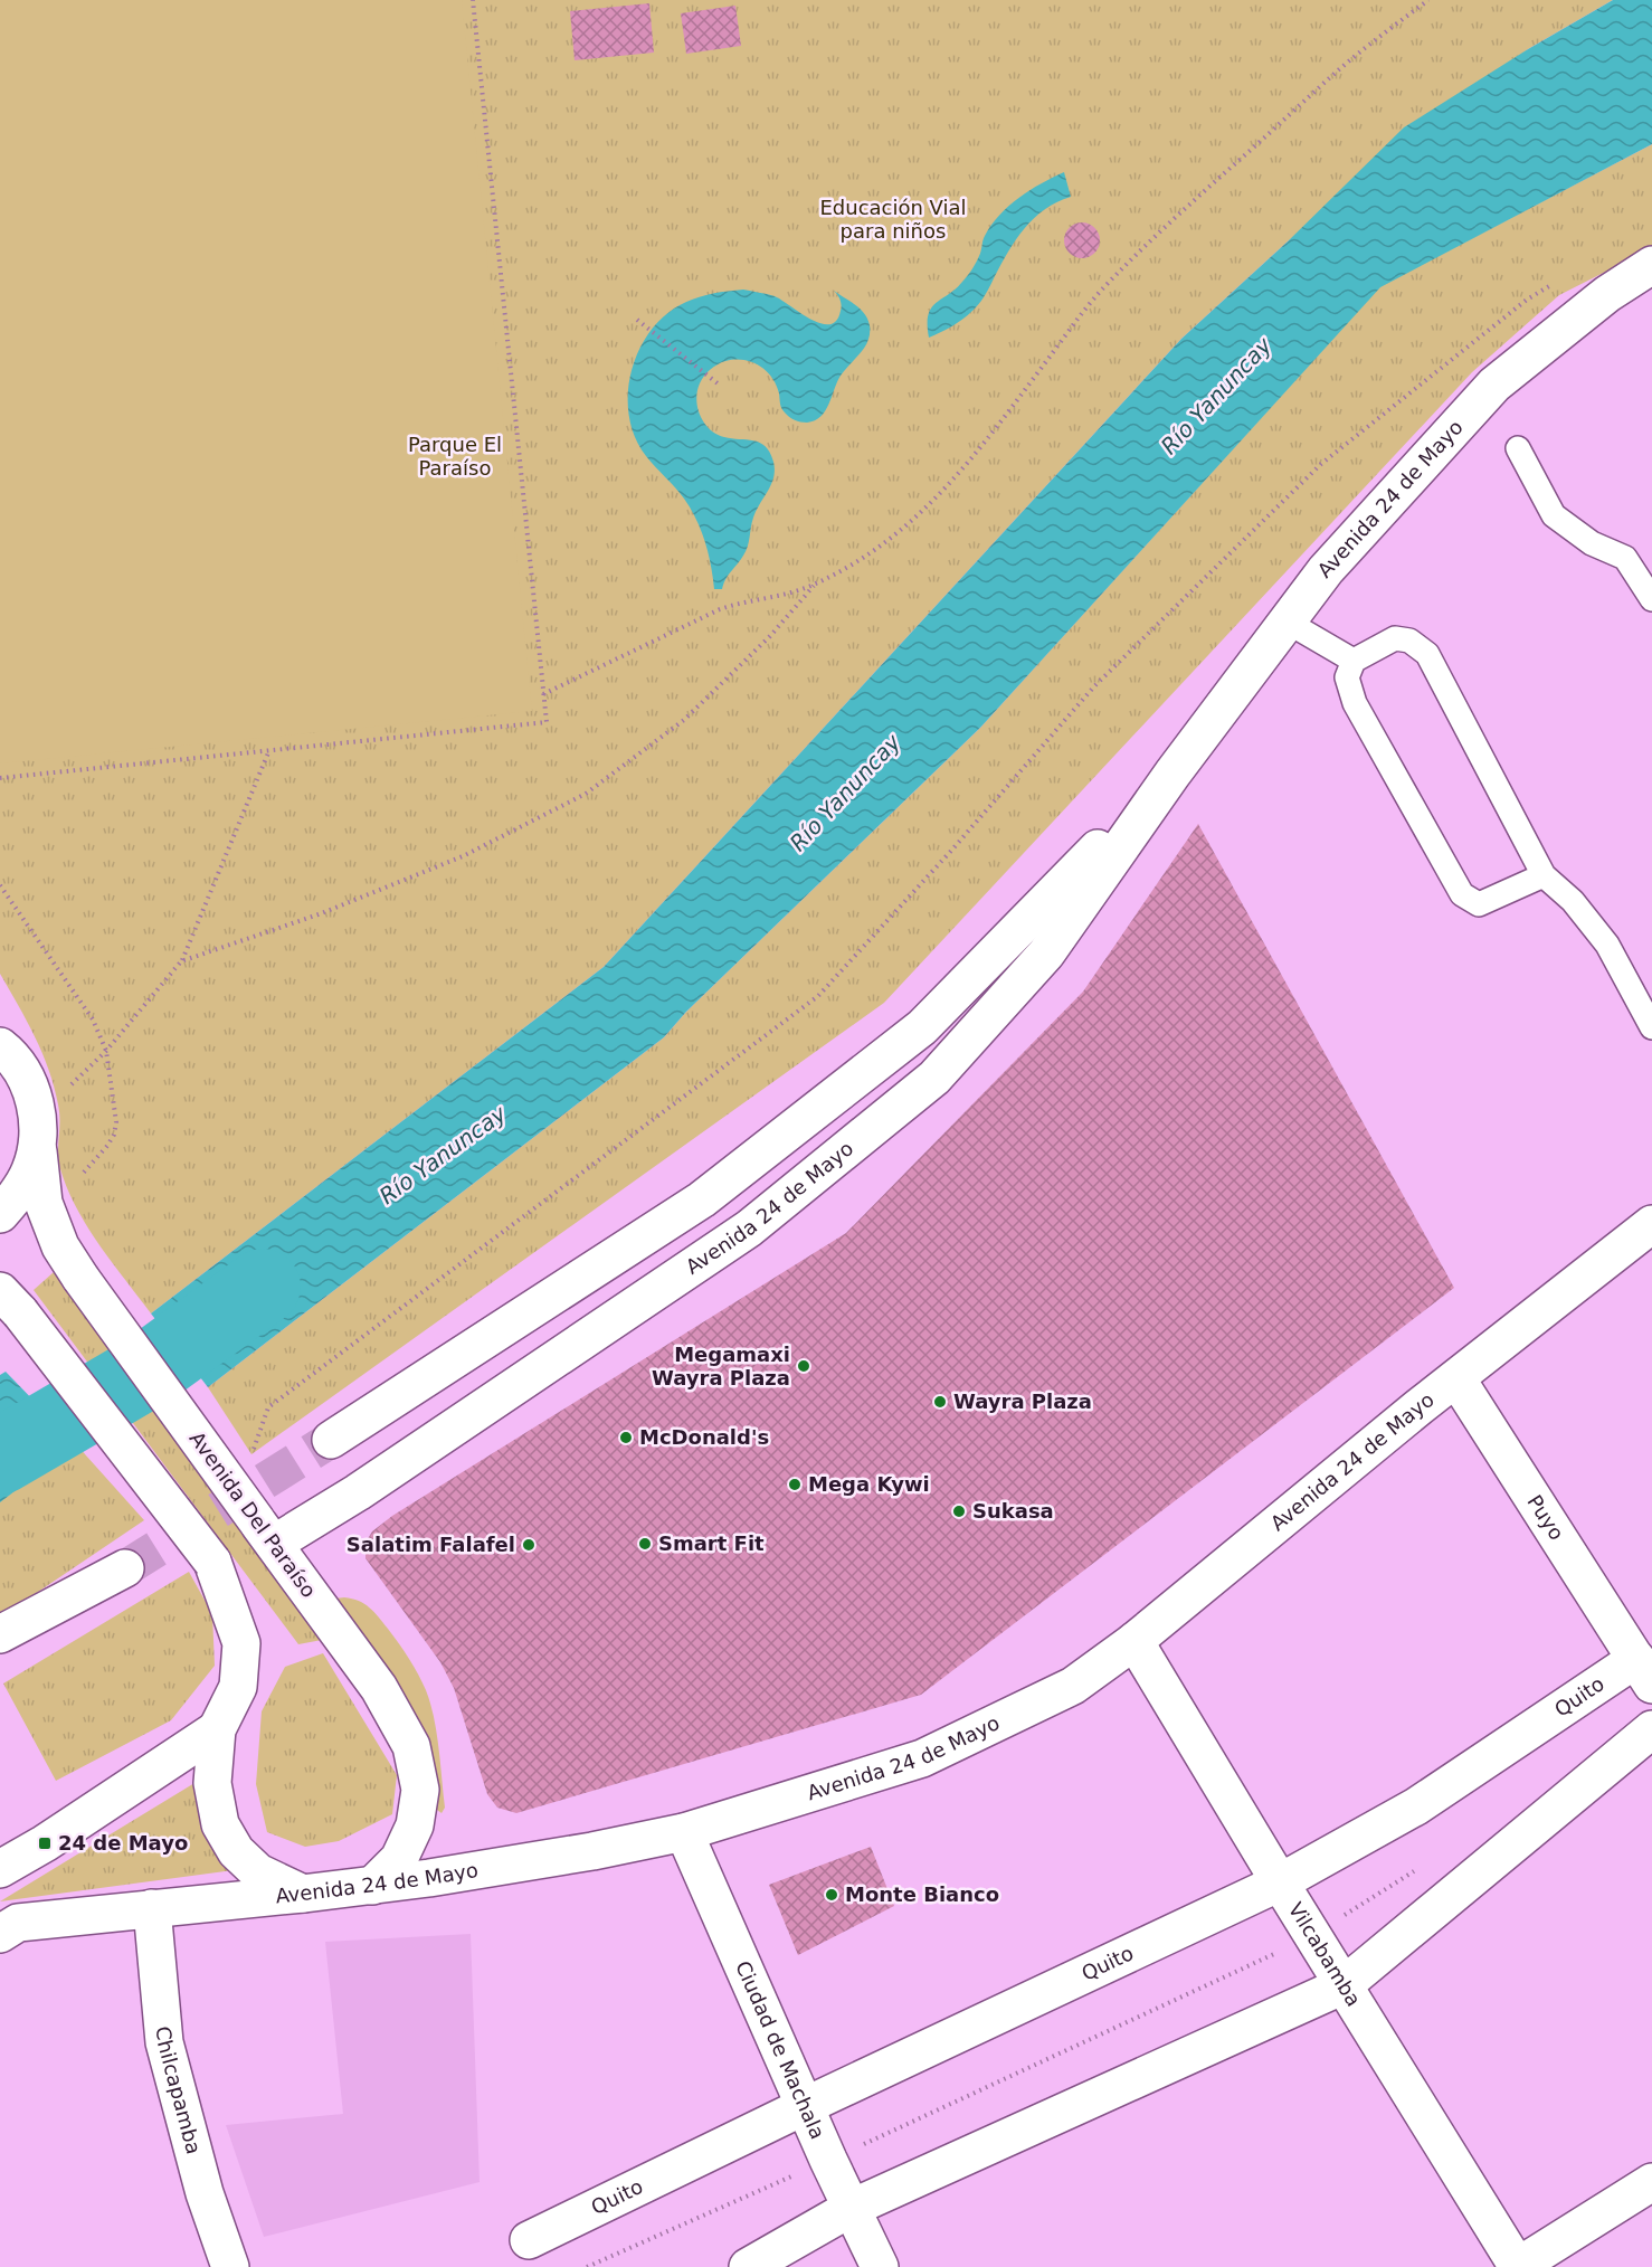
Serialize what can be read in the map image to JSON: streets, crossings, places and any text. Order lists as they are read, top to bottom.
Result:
{
  "streets": {
    "main road": [
      "Avenida 24 de Mayo",
      "Avenida Del Paraíso",
      "Puyo",
      "Quito",
      "Vilcabamba",
      "Ciudad de Machala",
      "Chilcapamba"
    ]
  },
  "crossings": [
    ["Avenida 24 de Mayo", "Avenida Del Paraíso"],
    ["Avenida 24 de Mayo", "Puyo"],
    ["Avenida 24 de Mayo", "Vilcabamba"],
    ["Avenida 24 de Mayo", "Ciudad de Machala"],
    ["Avenida 24 de Mayo", "Chilcapamba"],
    ["Puyo", "Quito"],
    ["Quito", "Vilcabamba"],
    ["Quito", "Ciudad de Machala"]
  ],
  "water": ["Río Yanuncay"],
  "parks": ["Educación Vial para niños", "Parque El Paraíso"],
  "places": {
    "other": [
      "Megamaxi Wayra Plaza",
      "Wayra Plaza",
      "McDonald's",
      "Mega Kywi",
      "Sukasa",
      "Smart Fit",
      "Salatim Falafel",
      "Monte Bianco"
    ],
    "transit": ["24 de Mayo"]
  }
}
